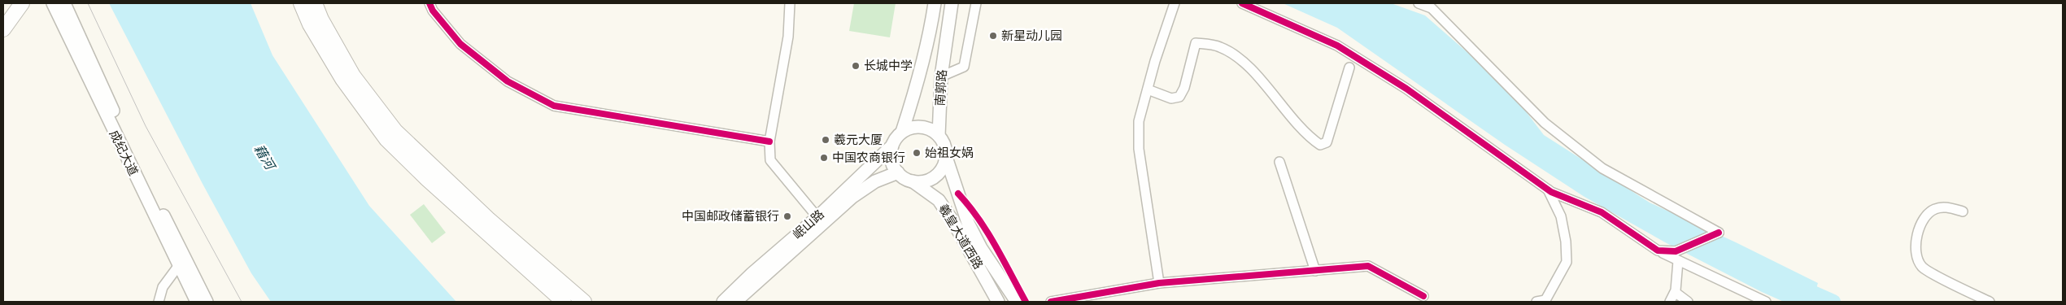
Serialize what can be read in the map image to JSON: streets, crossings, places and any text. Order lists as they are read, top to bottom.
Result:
{
  "streets": {
    "main road": [
      "南郭路",
      "成纪大道",
      "岷山路",
      "羲皇大道西路"
    ]
  },
  "crossings": [
    ["南郭路", "岷山路"],
    ["南郭路", "羲皇大道西路"],
    ["岷山路", "羲皇大道西路"]
  ],
  "water": ["藉河"],
  "places": [
    "新星动儿园",
    "长城中学",
    "羲元大厦",
    "始祖女娲",
    "中国农商银行",
    "中国邮政储蓄银行"
  ]
}
